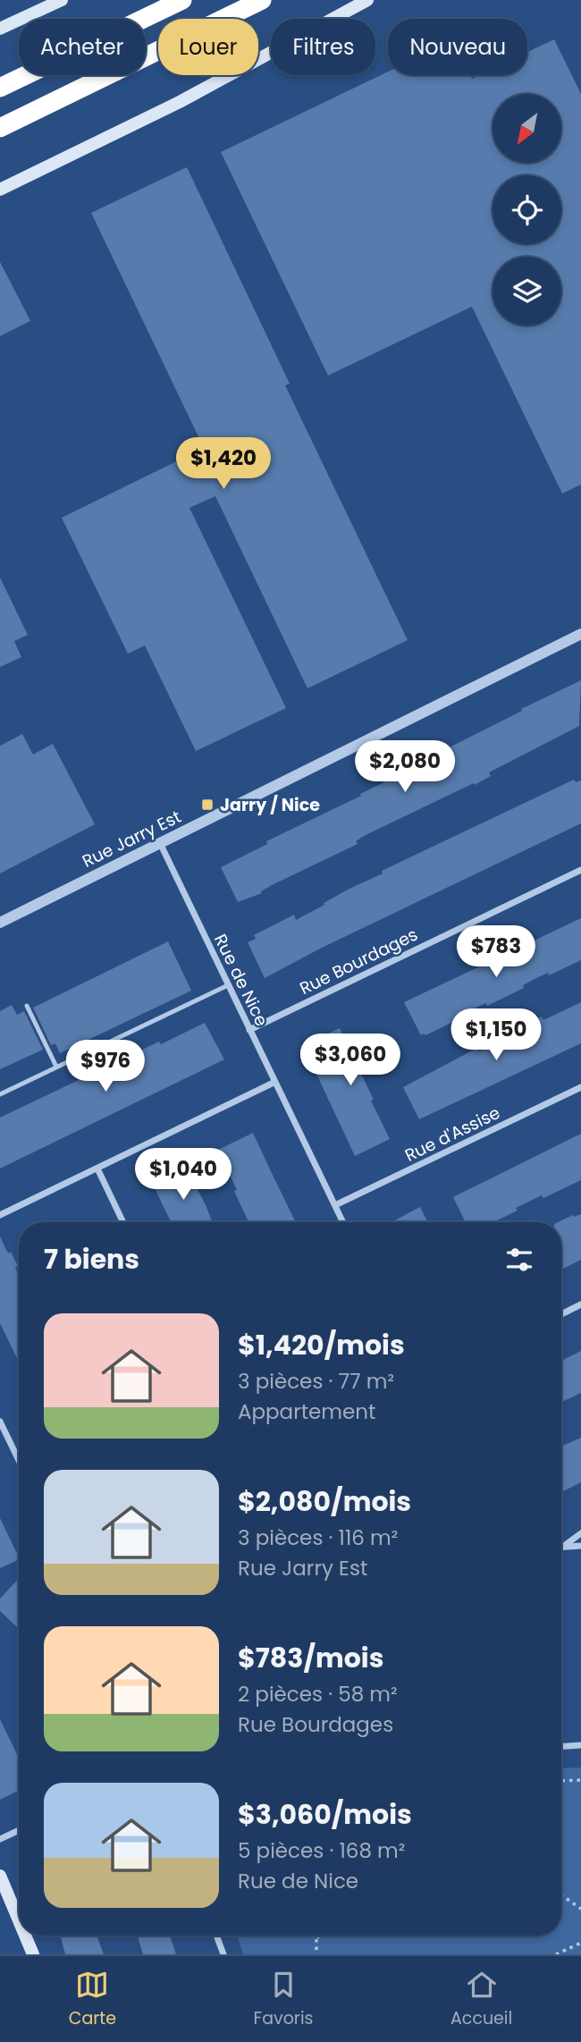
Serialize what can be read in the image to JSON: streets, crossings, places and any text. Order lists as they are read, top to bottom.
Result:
{
  "streets": {
    "street": [
      "Rue Jarry Est",
      "Rue Bourdages",
      "Rue de Nice",
      "Rue d'Assise"
    ]
  },
  "crossings": [
    ["Rue Jarry Est", "Rue de Nice"],
    ["Rue Bourdages", "Rue de Nice"],
    ["Rue de Nice", "Rue d'Assise"]
  ],
  "places": {
    "transit": ["Jarry / Nice"]
  },
  "north": "bottom left",
  "page": {
    "chip": [
      "Acheter",
      "Louer",
      "Filtres",
      "Nouveau"
    ],
    "price": [
      "$1,420",
      "$2,080",
      "$783",
      "$1,150",
      "$3,060",
      "$976",
      "$1,040"
    ],
    "heading": "7 biens",
    "list": [
      {
        "name": "$1,420/mois",
        "note": "3 pièces · 77 m² · Appartement"
      },
      {
        "name": "$2,080/mois",
        "note": "3 pièces · 116 m² · Rue Jarry Est"
      },
      {
        "name": "$783/mois",
        "note": "2 pièces · 58 m² · Rue Bourdages"
      },
      {
        "name": "$3,060/mois",
        "note": "5 pièces · 168 m² · Rue de Nice"
      }
    ],
    "tabs": ["Carte", "Favoris", "Accueil"]
  }
}
